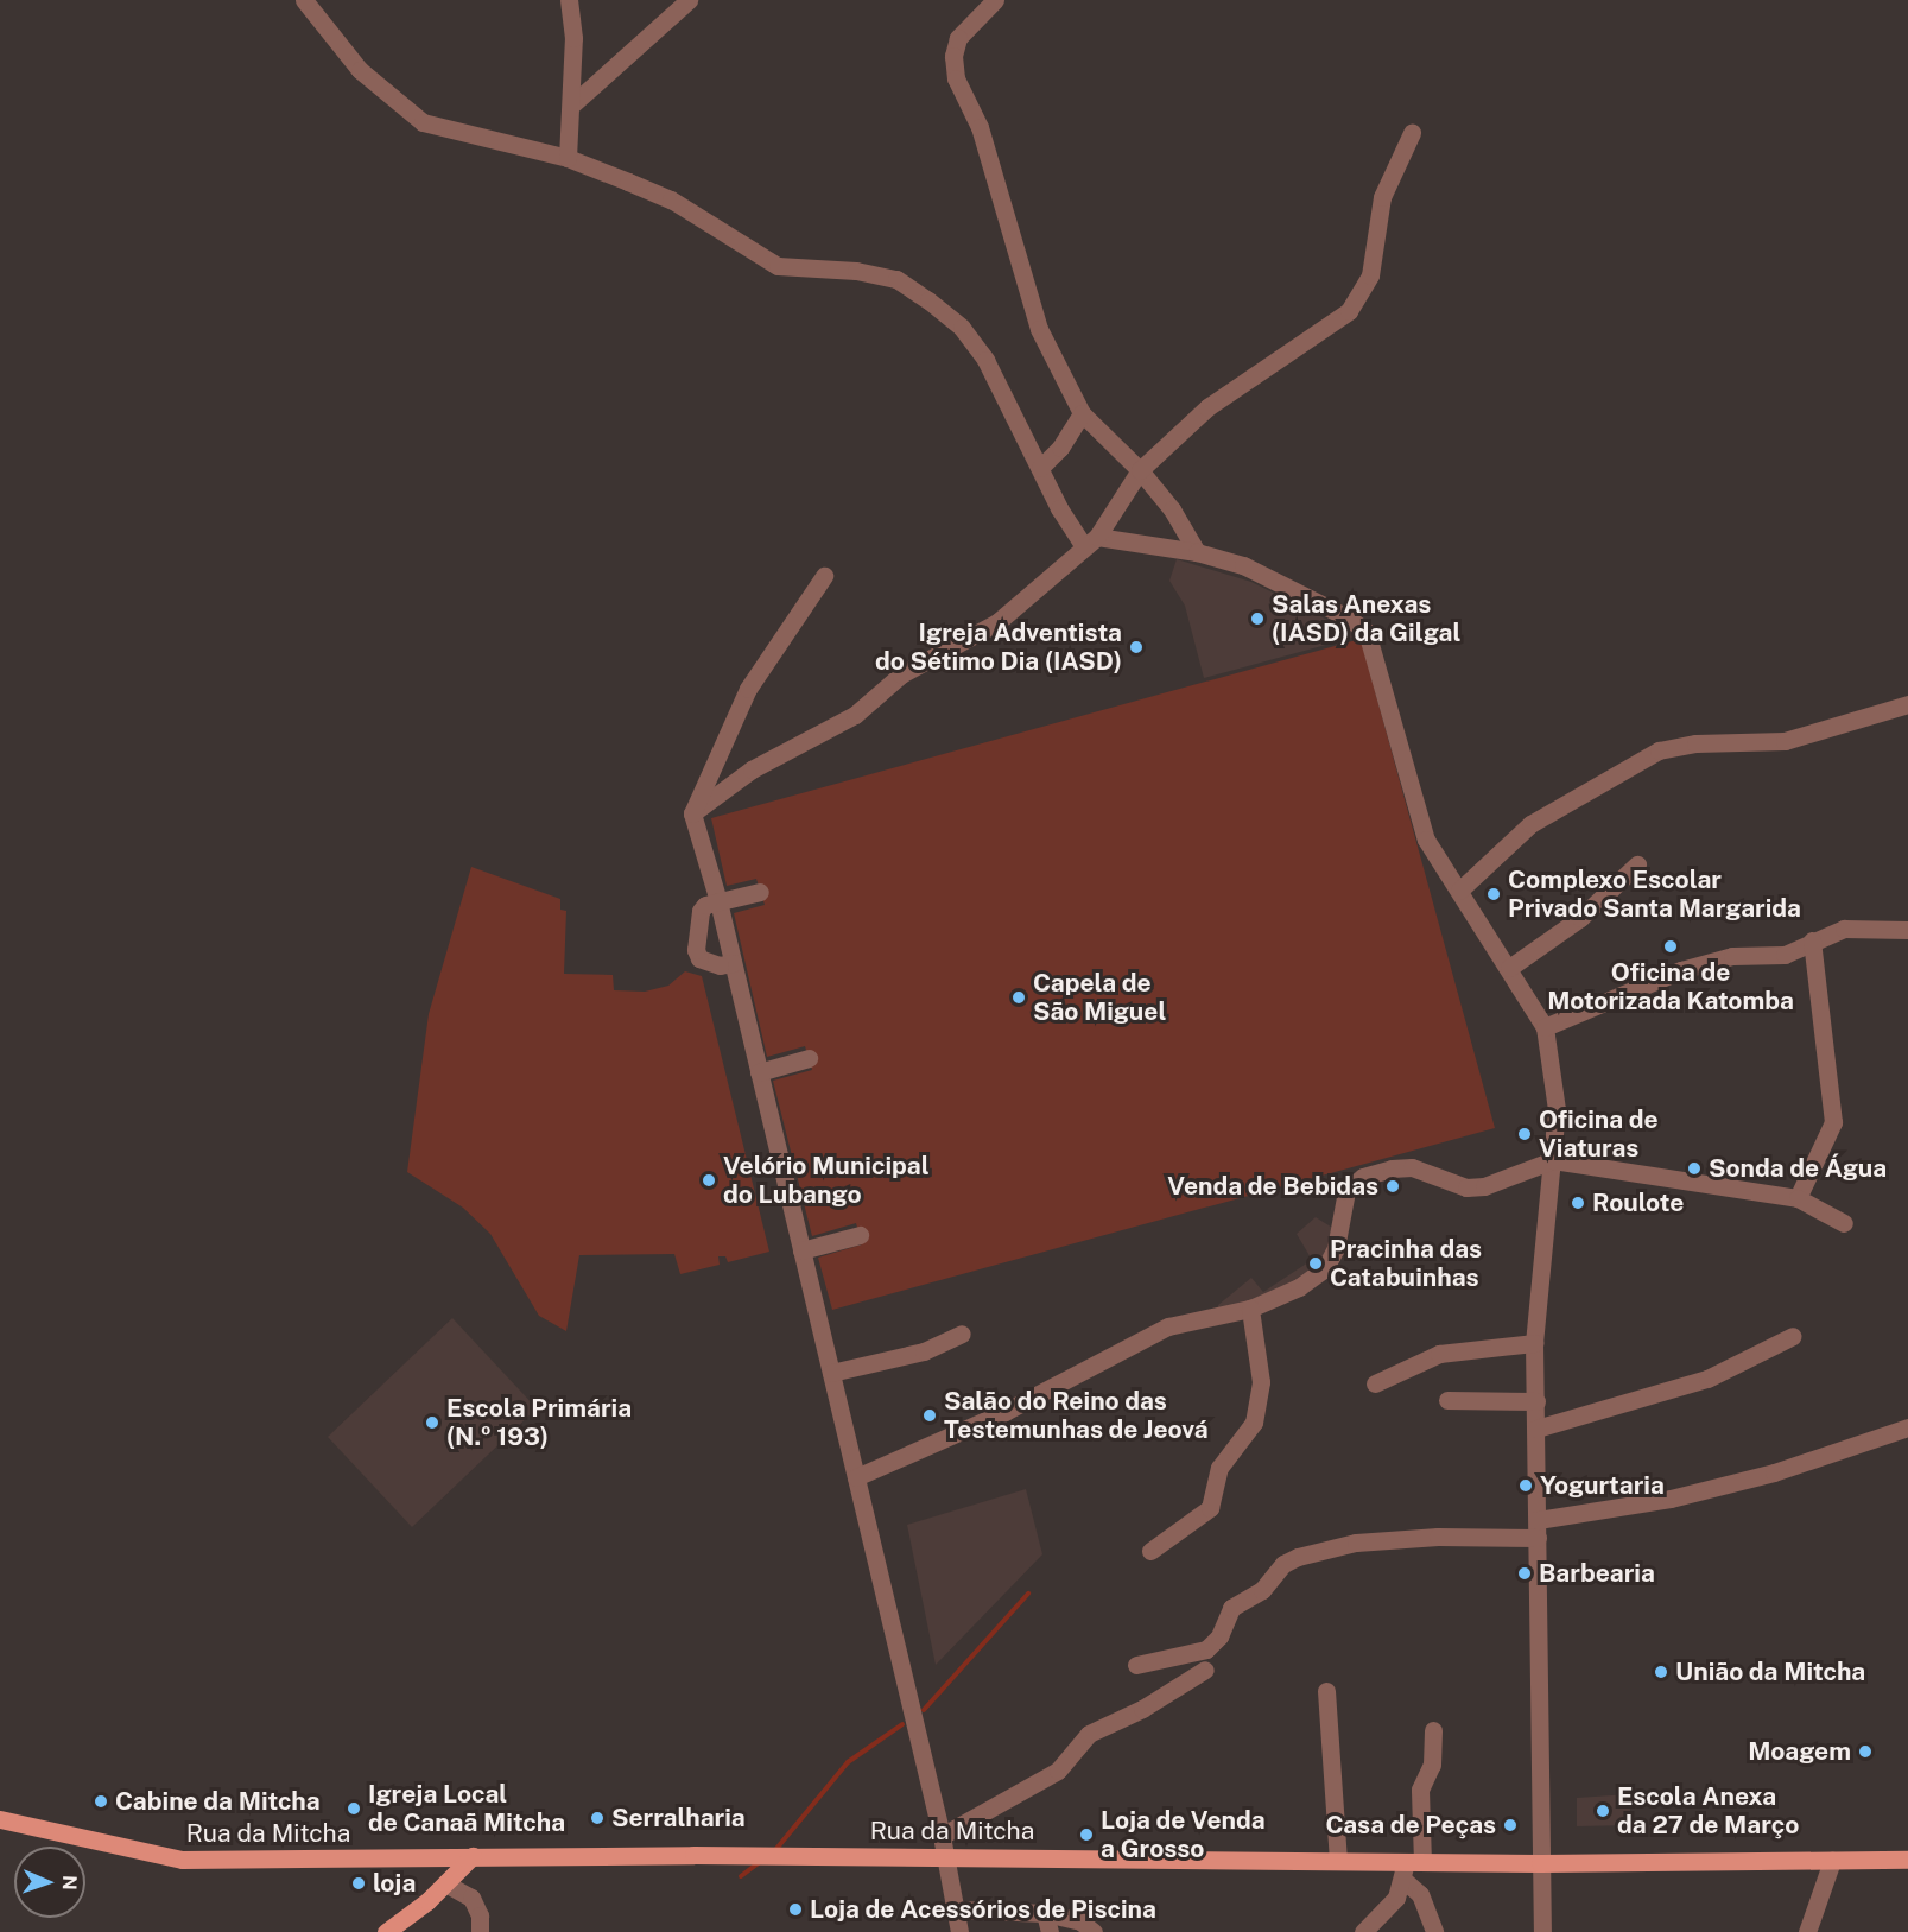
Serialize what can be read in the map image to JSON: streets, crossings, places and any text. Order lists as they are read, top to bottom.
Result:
{
  "streets": {
    "main road": ["Rua da Mitcha"]
  },
  "places": [
    "Salas Anexas (IASD) da Gilgal",
    "Igreja Adventista do Sétimo Dia (IASD)",
    "Complexo Escolar Privado Santa Margarida",
    "Oficina de Motorizada Katomba",
    "Capela de São Miguel",
    "Oficina de Viaturas",
    "Sonda de Água",
    "Velório Municipal do Lubango",
    "Venda de Bebidas",
    "Roulote",
    "Pracinha das Catabuinhas",
    "Salão do Reino das Testemunhas de Jeová",
    "Escola Primária (N.º 193)",
    "Yogurtaria",
    "Barbearia",
    "União da Mitcha",
    "Moagem",
    "Cabine da Mitcha",
    "Igreja Local de Canaã Mitcha",
    "Escola Anexa da 27 de Março",
    "Serralharia",
    "Casa de Peças",
    "Loja de Venda a Grosso",
    "loja",
    "Loja de Acessórios de Piscina"
  ],
  "north": "right"
}
